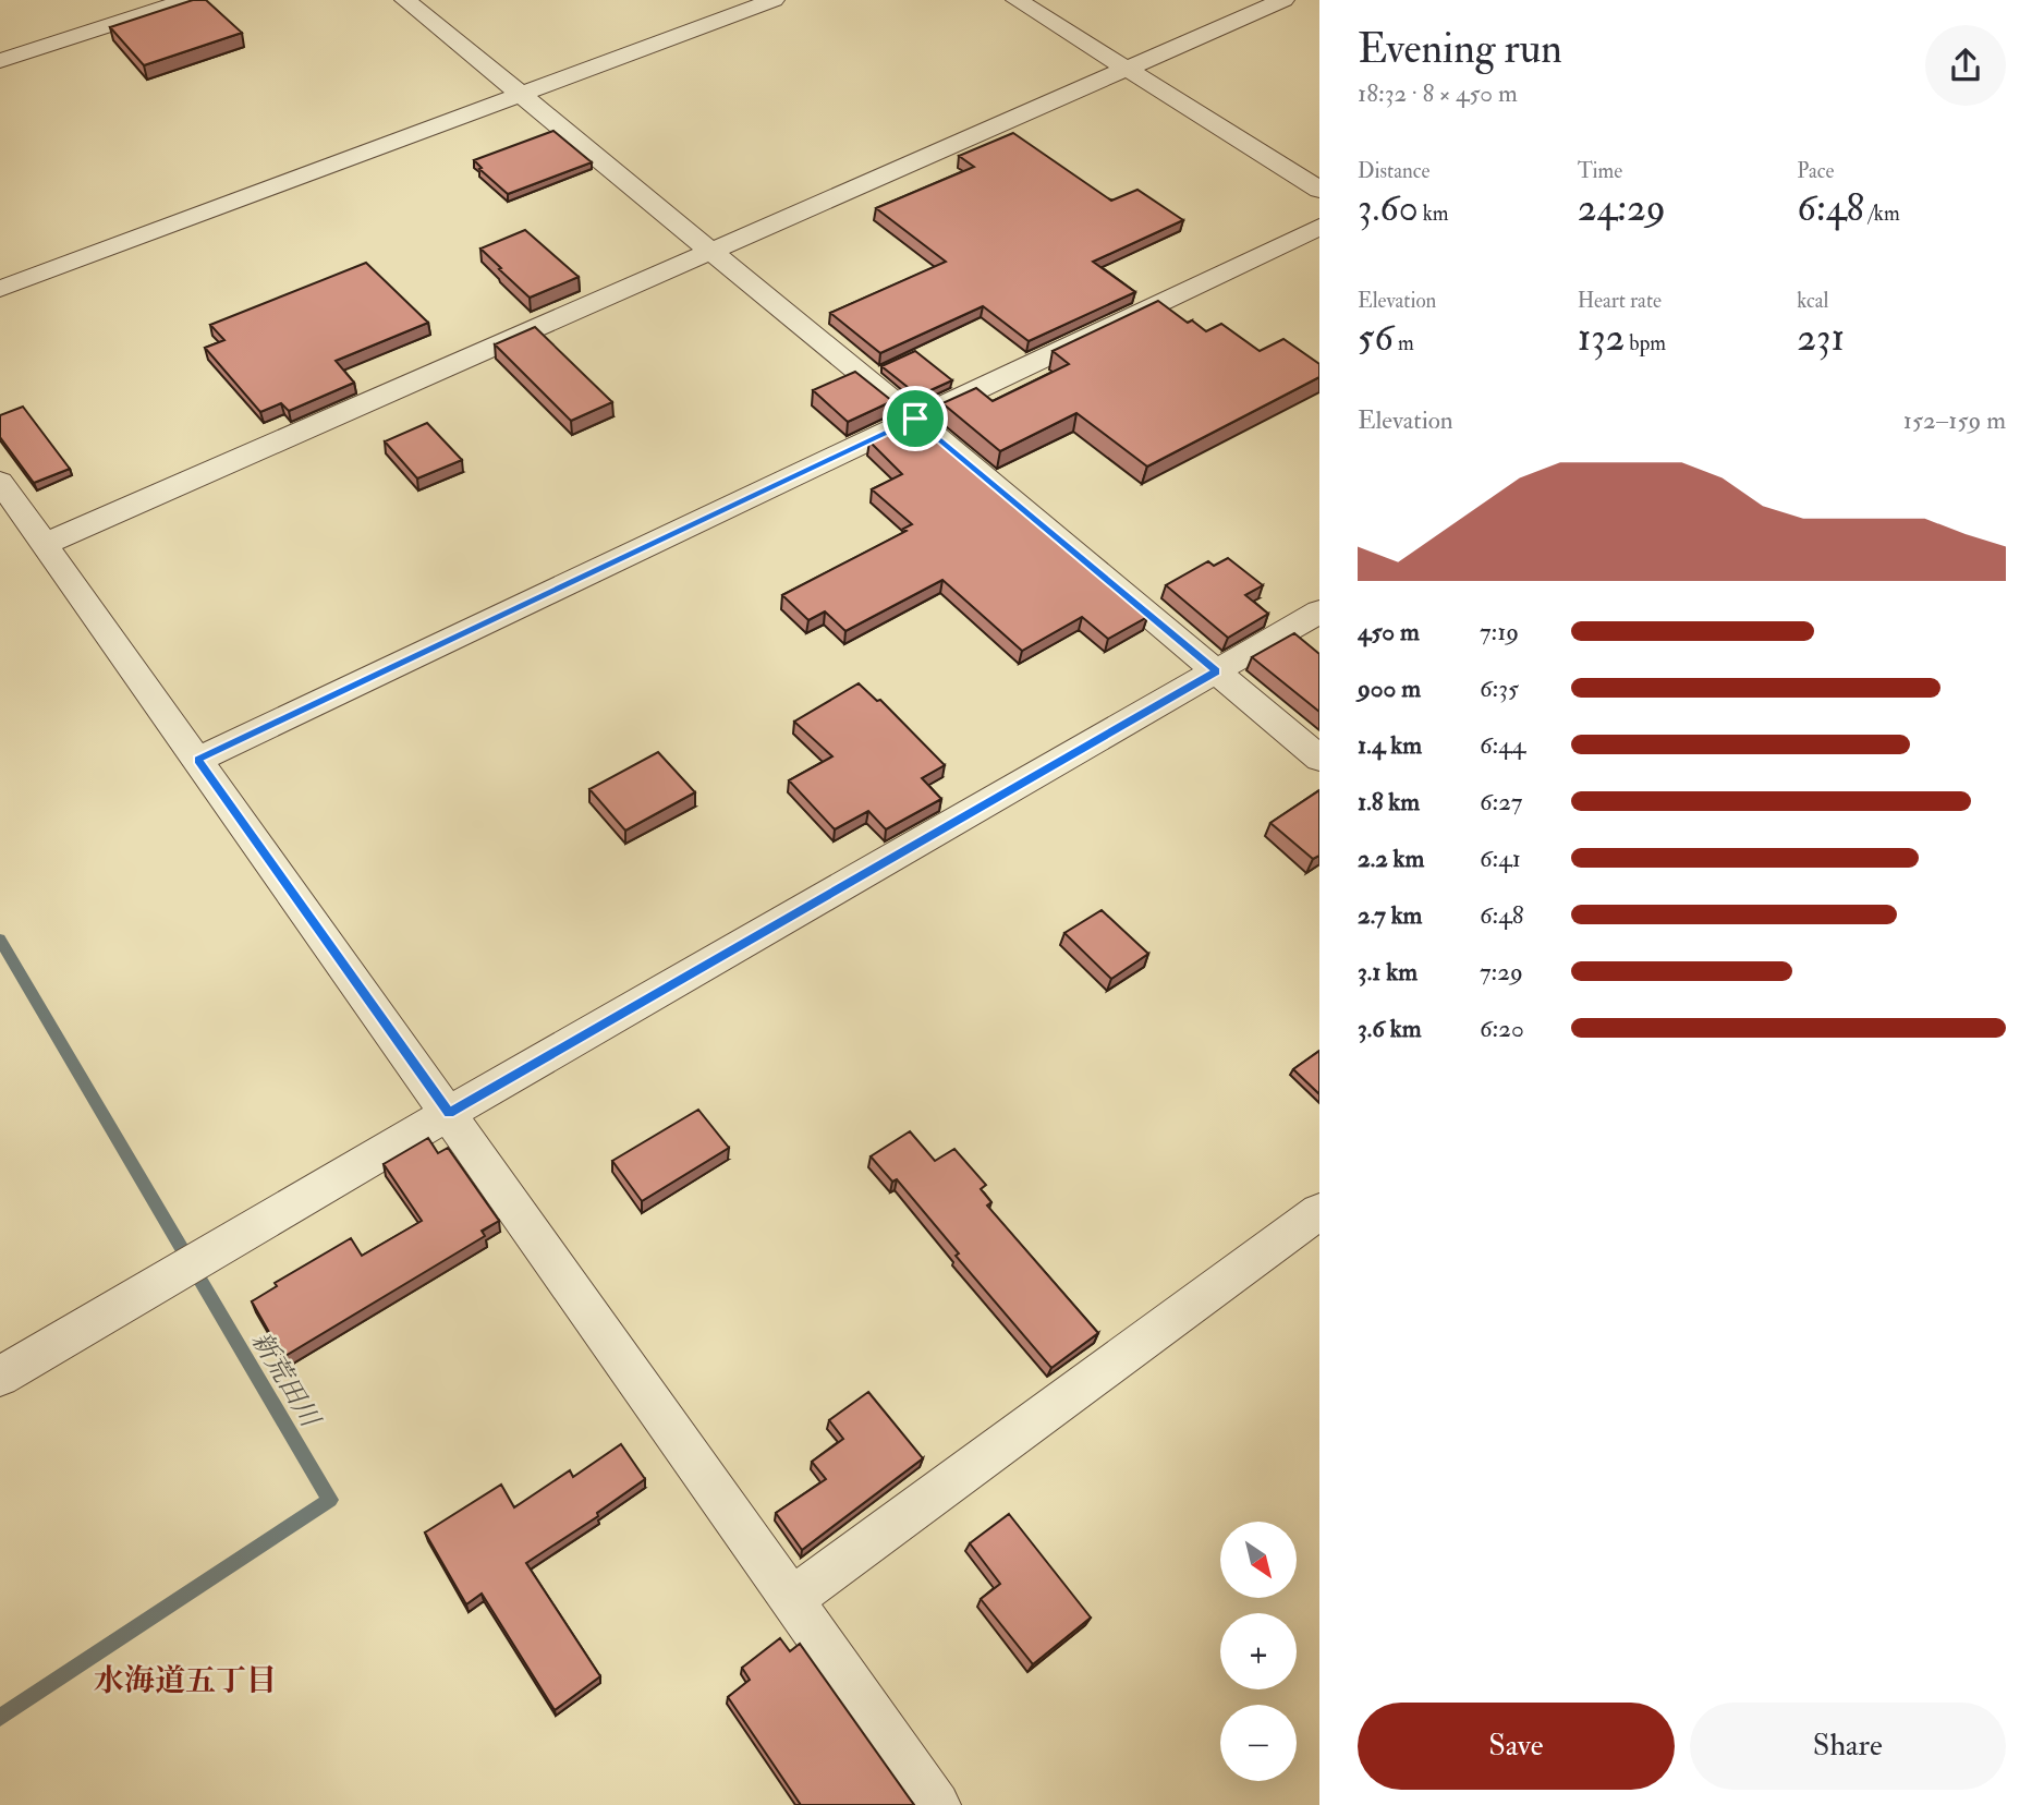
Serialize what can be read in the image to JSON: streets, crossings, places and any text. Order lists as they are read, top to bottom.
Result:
{
  "districts": ["水海道五丁目"],
  "water": ["新荒田川"],
  "north": "bottom right",
  "page": {
    "heading": ["Evening run", "18:32 · 8 × 450 m"],
    "stats": [
      ["Distance", "3.60 km"],
      ["Time", "24:29"],
      ["Pace", "6:48 /km"],
      ["Elevation", "56 m"],
      ["Heart rate", "132 bpm"],
      ["kcal", "231"]
    ],
    "chart": ["Elevation", "152–159 m"],
    "list": [
      {
        "name": "450 m",
        "note": "7:19"
      },
      {
        "name": "900 m",
        "note": "6:35"
      },
      {
        "name": "1.4 km",
        "note": "6:44"
      },
      {
        "name": "1.8 km",
        "note": "6:27"
      },
      {
        "name": "2.2 km",
        "note": "6:41"
      },
      {
        "name": "2.7 km",
        "note": "6:48"
      },
      {
        "name": "3.1 km",
        "note": "7:29"
      },
      {
        "name": "3.6 km",
        "note": "6:20"
      }
    ],
    "map_buttons": ["+", "−"],
    "buttons": ["Save", "Share"]
  }
}
